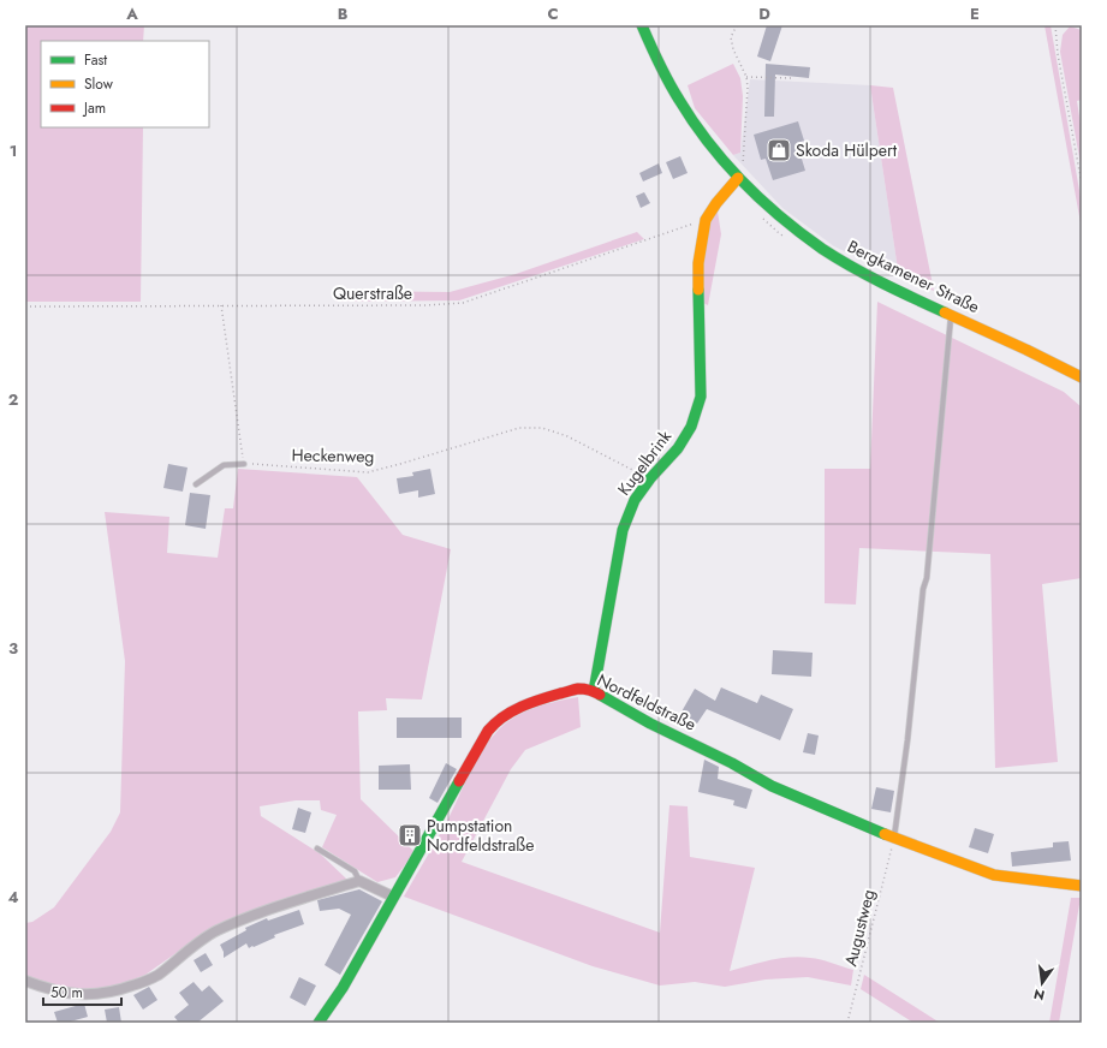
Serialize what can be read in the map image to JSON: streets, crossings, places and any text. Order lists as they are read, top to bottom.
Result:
{
  "streets": {
    "street": ["Bergkamener Straße", "Kugelbrink", "Nordfeldstraße"],
    "path": ["Querstraße", "Heckenweg", "Augustweg"]
  },
  "crossings": [
    ["Bergkamener Straße", "Kugelbrink"],
    ["Querstraße", "Kugelbrink"],
    ["Heckenweg", "Kugelbrink"],
    ["Kugelbrink", "Nordfeldstraße"],
    ["Nordfeldstraße", "Augustweg"]
  ],
  "places": {
    "shop": ["Skoda Hülpert"],
    "building": ["Pumpstation Nordfeldstraße"]
  },
  "legend": ["Fast", "Slow", "Jam"],
  "scale_bar": "50 m",
  "north": "bottom",
  "grid": {
    "columns": [
      "A",
      "B",
      "C",
      "D",
      "E"
    ],
    "rows": [
      "1",
      "2",
      "3",
      "4"
    ]
  }
}
